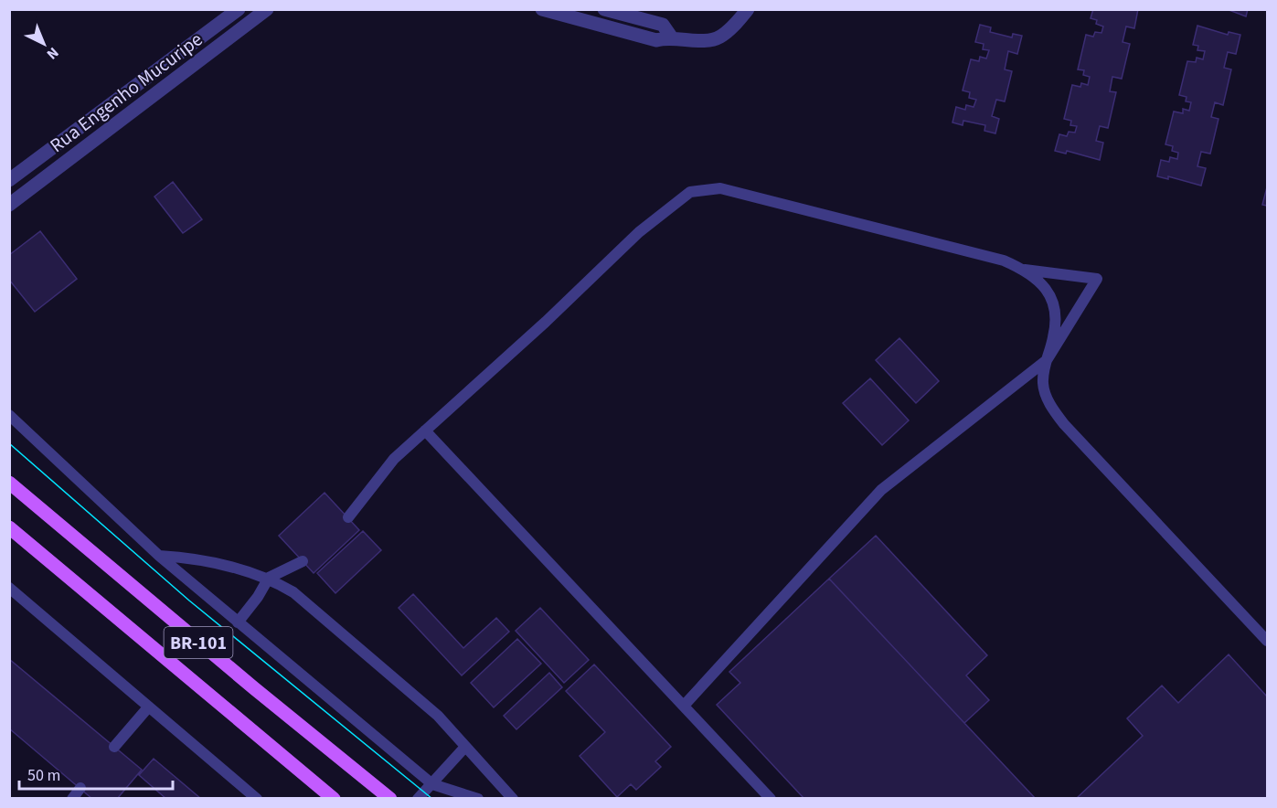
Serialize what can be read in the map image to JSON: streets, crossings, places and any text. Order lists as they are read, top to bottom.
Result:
{
  "streets": {
    "main road": ["BR-101"],
    "street": ["Rua Engenho Mucuripe"]
  },
  "scale_bar": "50 m",
  "north": "bottom right"
}
